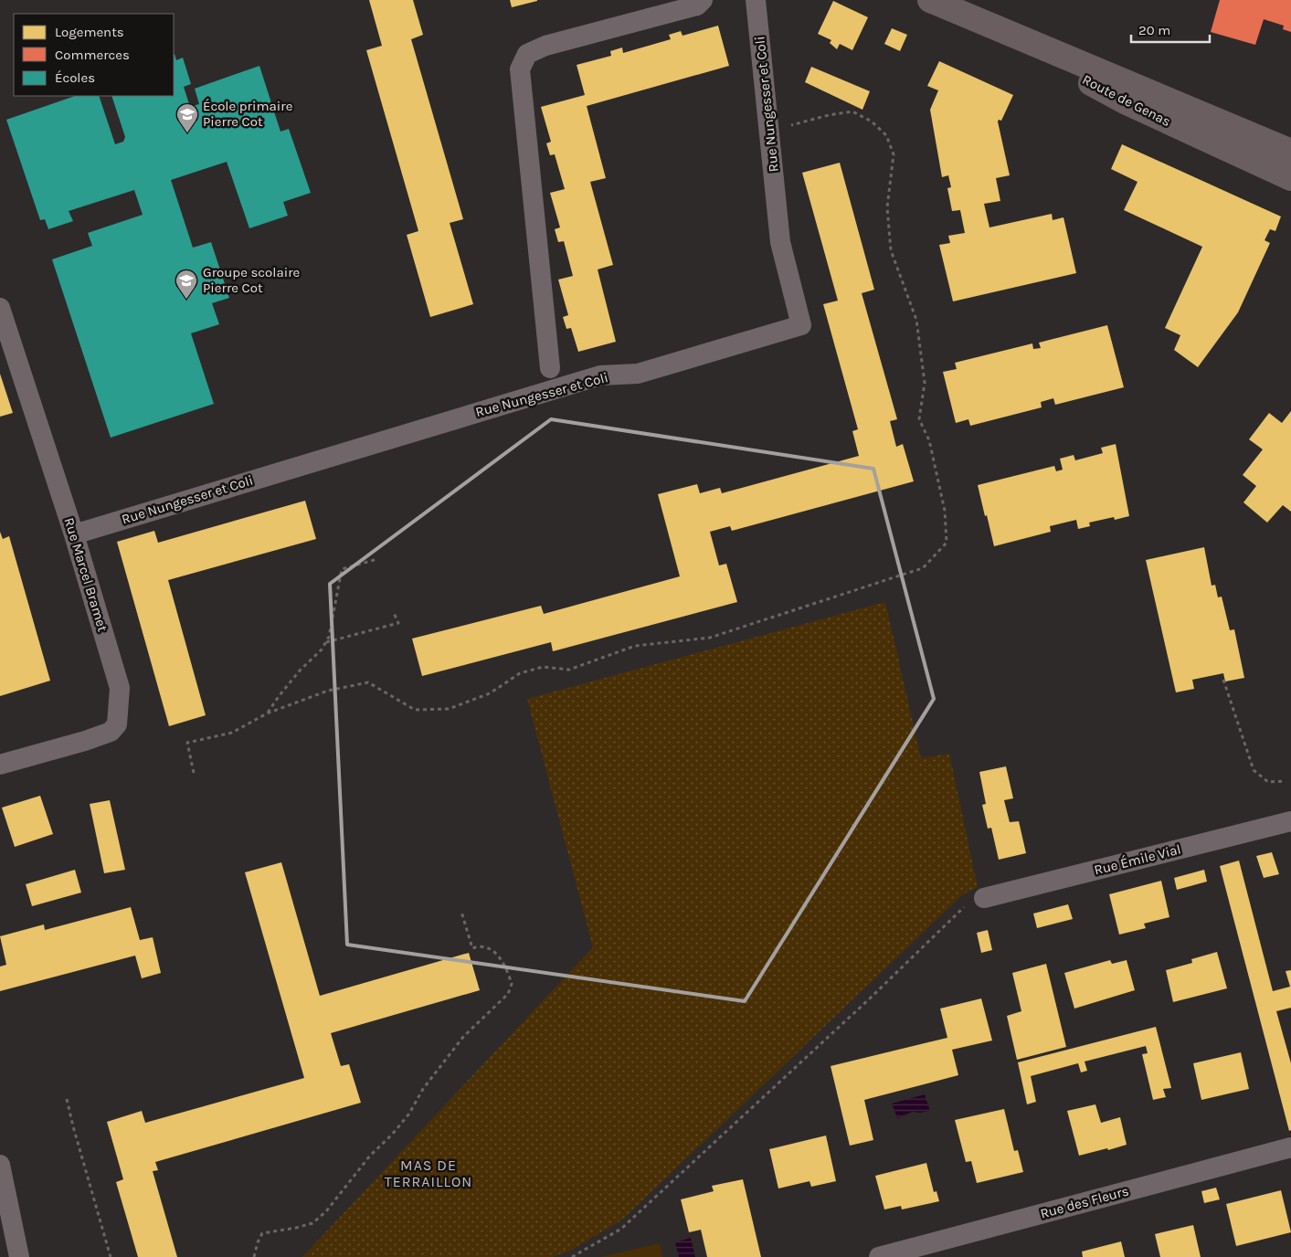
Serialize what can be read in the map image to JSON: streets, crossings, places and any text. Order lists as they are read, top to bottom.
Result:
{
  "streets": {
    "main road": ["Route de Genas"],
    "street": [
      "Rue Nungesser et Coli",
      "Rue Marcel Bramet",
      "Rue Émile Vial",
      "Rue des Fleurs"
    ]
  },
  "crossings": [
    ["Rue Nungesser et Coli", "Rue Marcel Bramet"]
  ],
  "districts": ["MAS DE TERRAILLON"],
  "places": {
    "school or university": ["École primaire Pierre Cot", "Groupe scolaire Pierre Cot"]
  },
  "legend": ["Logements", "Commerces", "Écoles"],
  "scale_bar": "20 m"
}
